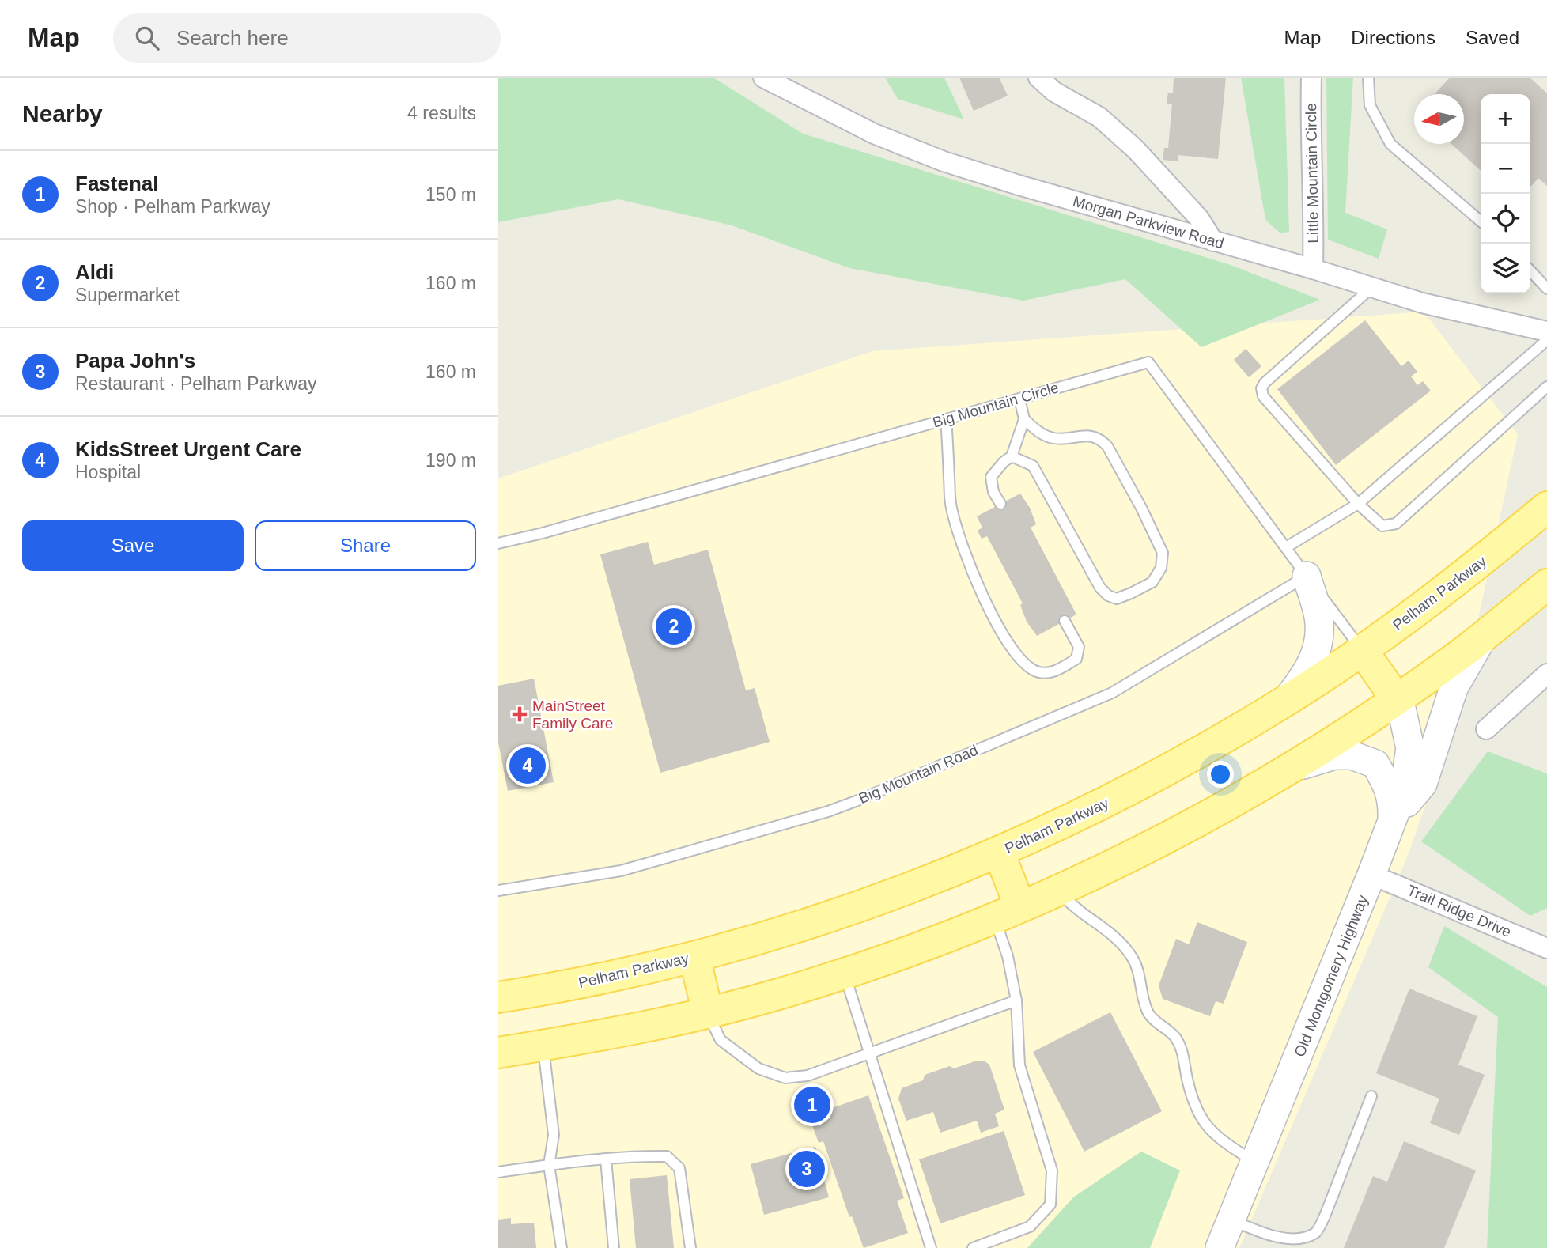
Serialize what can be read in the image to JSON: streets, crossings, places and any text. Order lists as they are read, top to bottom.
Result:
{
  "streets": {
    "main road": ["Pelham Parkway"],
    "street": [
      "Little Mountain Circle",
      "Morgan Parkview Road",
      "Trail Ridge Drive",
      "Old Montgomery Highway"
    ],
    "lane": ["Big Mountain Circle", "Big Mountain Road"]
  },
  "crossings": [
    ["Little Mountain Circle", "Morgan Parkview Road"],
    ["Big Mountain Circle", "Pelham Parkway"],
    ["Big Mountain Circle", "Big Mountain Road"],
    ["Trail Ridge Drive", "Old Montgomery Highway"]
  ],
  "places": {
    "health": ["MainStreet Family Care"]
  },
  "north": "left",
  "page": {
    "header": "Map",
    "search": "Search here",
    "nav": ["Map", "Directions", "Saved"],
    "heading": ["Nearby", "4 results"],
    "map_buttons": ["+", "−"],
    "list": [
      {
        "mark": "1",
        "name": "Fastenal",
        "note": "Shop · Pelham Parkway",
        "value": "150 m"
      },
      {
        "mark": "2",
        "name": "Aldi",
        "note": "Supermarket",
        "value": "160 m"
      },
      {
        "mark": "3",
        "name": "Papa John's",
        "note": "Restaurant · Pelham Parkway",
        "value": "160 m"
      },
      {
        "mark": "4",
        "name": "KidsStreet Urgent Care",
        "note": "Hospital",
        "value": "190 m"
      }
    ],
    "buttons": ["Save", "Share"],
    "pins": [
      "2",
      "4",
      "1",
      "3"
    ]
  }
}
